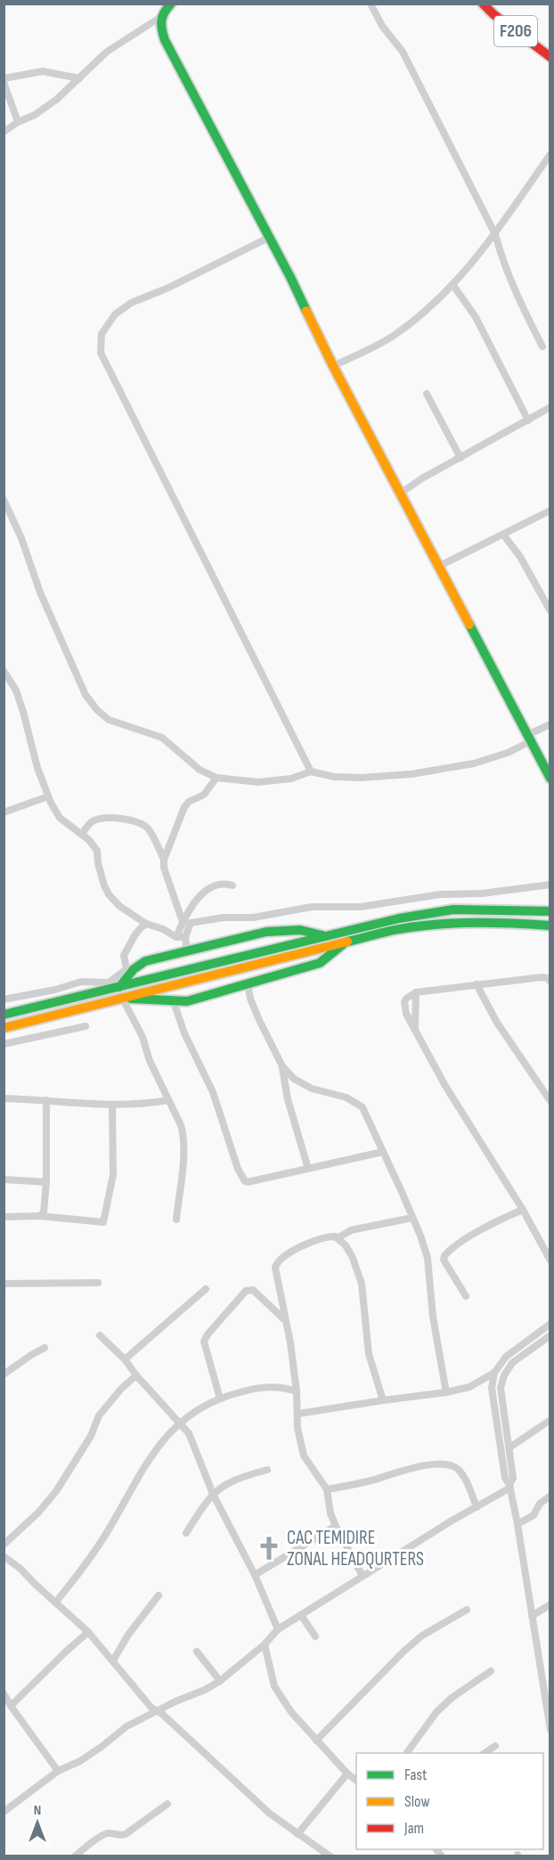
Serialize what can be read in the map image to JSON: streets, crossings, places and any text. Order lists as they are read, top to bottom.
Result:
{
  "streets": {
    "main road": ["F206"]
  },
  "places": {
    "church": ["CAC TEMIDIRE ZONAL HEADQURTERS"]
  },
  "legend": ["Fast", "Slow", "Jam"],
  "north": "top"
}
